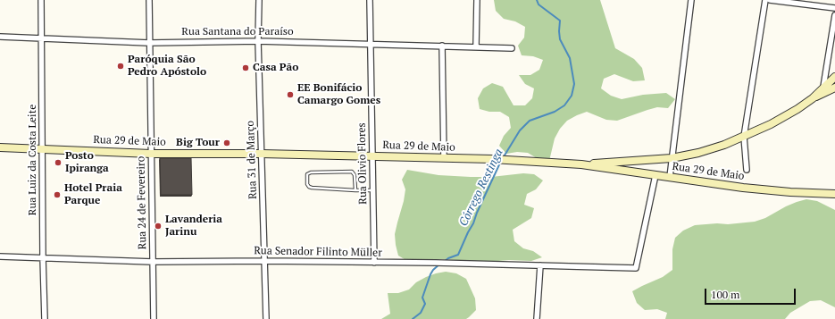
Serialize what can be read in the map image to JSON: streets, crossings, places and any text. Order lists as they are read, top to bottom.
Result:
{
  "streets": {
    "main road": ["Rua 29 de Maio"],
    "street": [
      "Rua Santana do Paraíso",
      "Rua Luiz da Costa Leite",
      "Rua 31 de Março",
      "Rua Olivio Flores",
      "Rua 24 de Fevereiro",
      "Rua Senador Filinto Müller"
    ]
  },
  "crossings": [
    ["Rua Santana do Paraíso", "Rua Luiz da Costa Leite"],
    ["Rua Santana do Paraíso", "Rua 31 de Março"],
    ["Rua Santana do Paraíso", "Rua Olivio Flores"],
    ["Rua Santana do Paraíso", "Rua 24 de Fevereiro"],
    ["Rua 29 de Maio", "Rua Luiz da Costa Leite"],
    ["Rua 29 de Maio", "Rua 31 de Março"],
    ["Rua 29 de Maio", "Rua Olivio Flores"],
    ["Rua 29 de Maio", "Rua 24 de Fevereiro"],
    ["Rua 29 de Maio", "Rua Senador Filinto Müller"],
    ["Rua Luiz da Costa Leite", "Rua Senador Filinto Müller"],
    ["Rua 31 de Março", "Rua Senador Filinto Müller"],
    ["Rua Olivio Flores", "Rua Senador Filinto Müller"],
    ["Rua 24 de Fevereiro", "Rua Senador Filinto Müller"]
  ],
  "water": ["Córrego Restinga"],
  "places": [
    "Paróquia São Pedro Apóstolo",
    "Casa Pão",
    "EE Bonifácio Camargo Gomes",
    "Big Tour",
    "Posto Ipiranga",
    "Hotel Praia Parque",
    "Lavanderia Jarinu"
  ],
  "scale_bar": "100 m"
}
